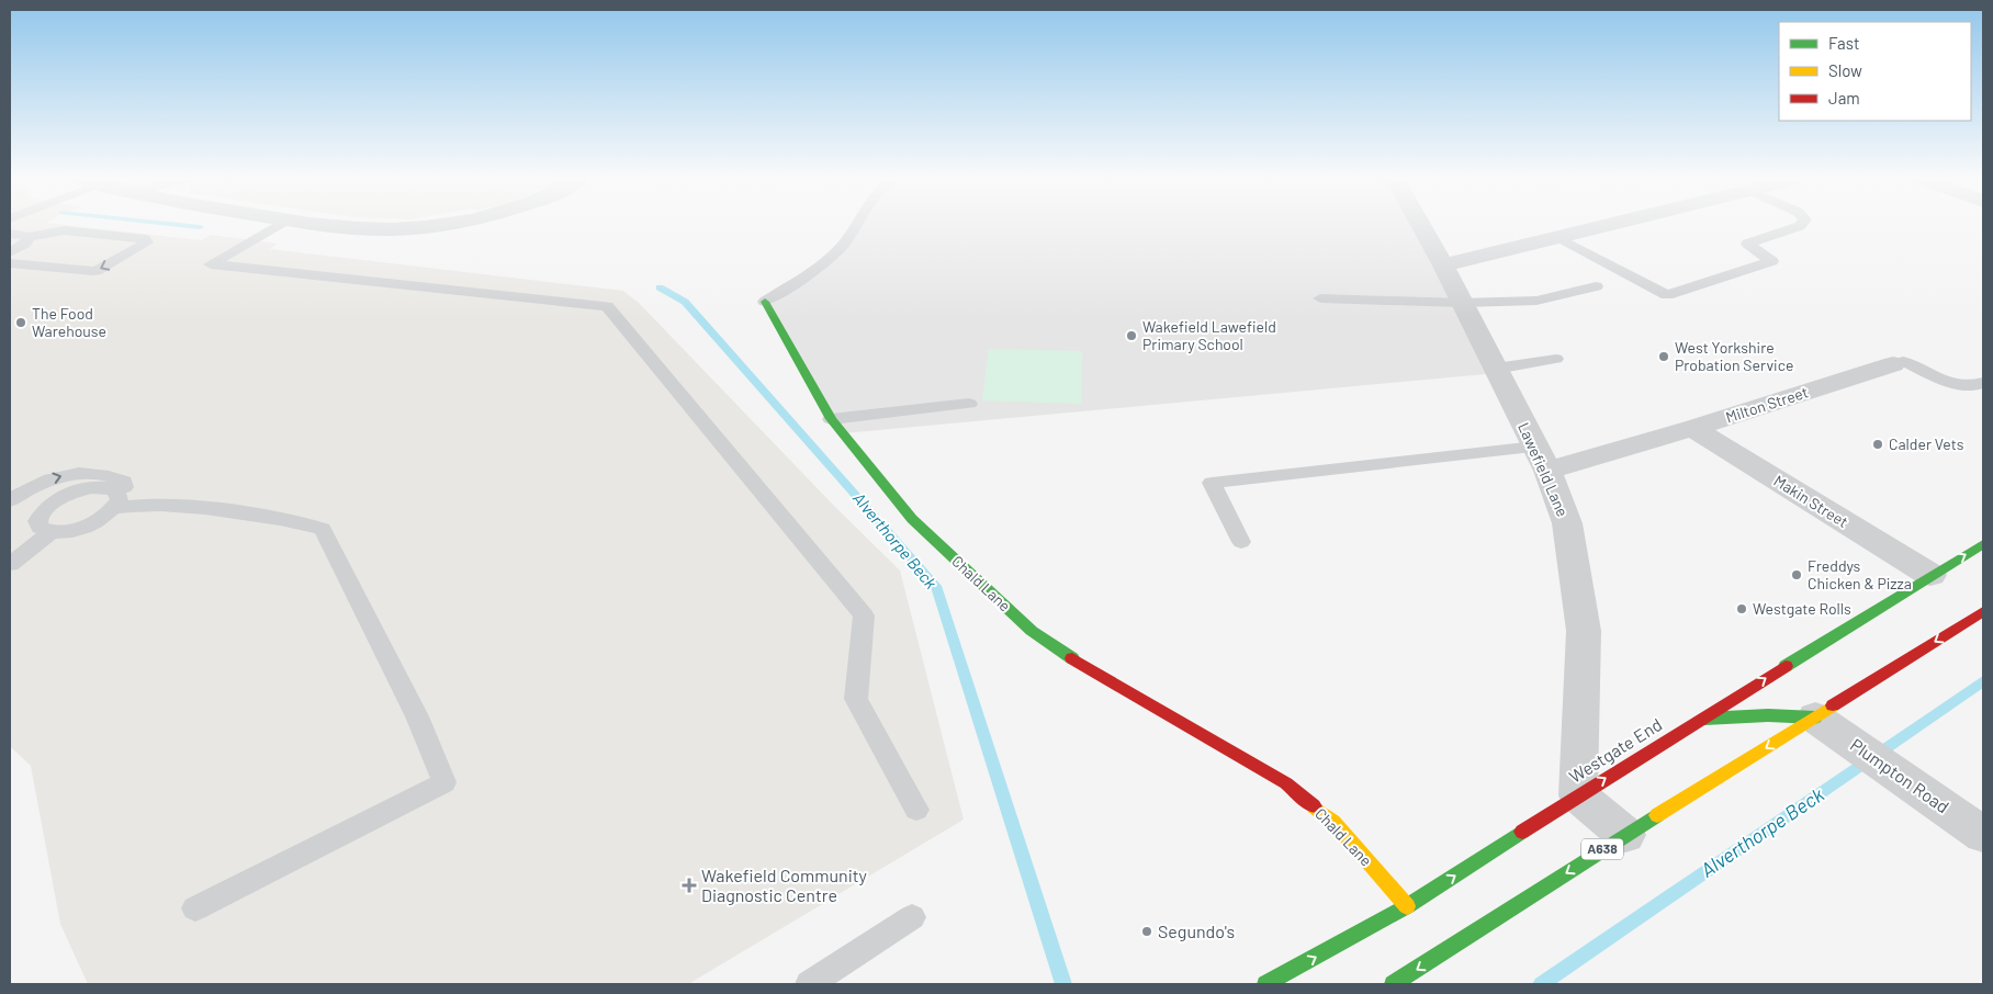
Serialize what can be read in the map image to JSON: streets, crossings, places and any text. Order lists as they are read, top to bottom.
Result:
{
  "streets": {
    "main road": ["Chald Lane", "Westgate End", "A638"],
    "street": [
      "Milton Street",
      "Lawefield Lane",
      "Makin Street",
      "Plumpton Road"
    ]
  },
  "crossings": [
    ["Milton Street", "Lawefield Lane"],
    ["Milton Street", "Makin Street"],
    ["Lawefield Lane", "Westgate End"],
    ["Makin Street", "Westgate End"],
    ["Chald Lane", "Westgate End"],
    ["Plumpton Road", "A638"]
  ],
  "water": ["Alverthorpe Beck"],
  "places": {
    "other": [
      "The Food Warehouse",
      "Wakefield Lawefield Primary School",
      "West Yorkshire Probation Service",
      "Calder Vets",
      "Freddys Chicken & Pizza",
      "Westgate Rolls",
      "Segundo's"
    ],
    "health": ["Wakefield Community Diagnostic Centre"]
  },
  "legend": ["Fast", "Slow", "Jam"]
}
